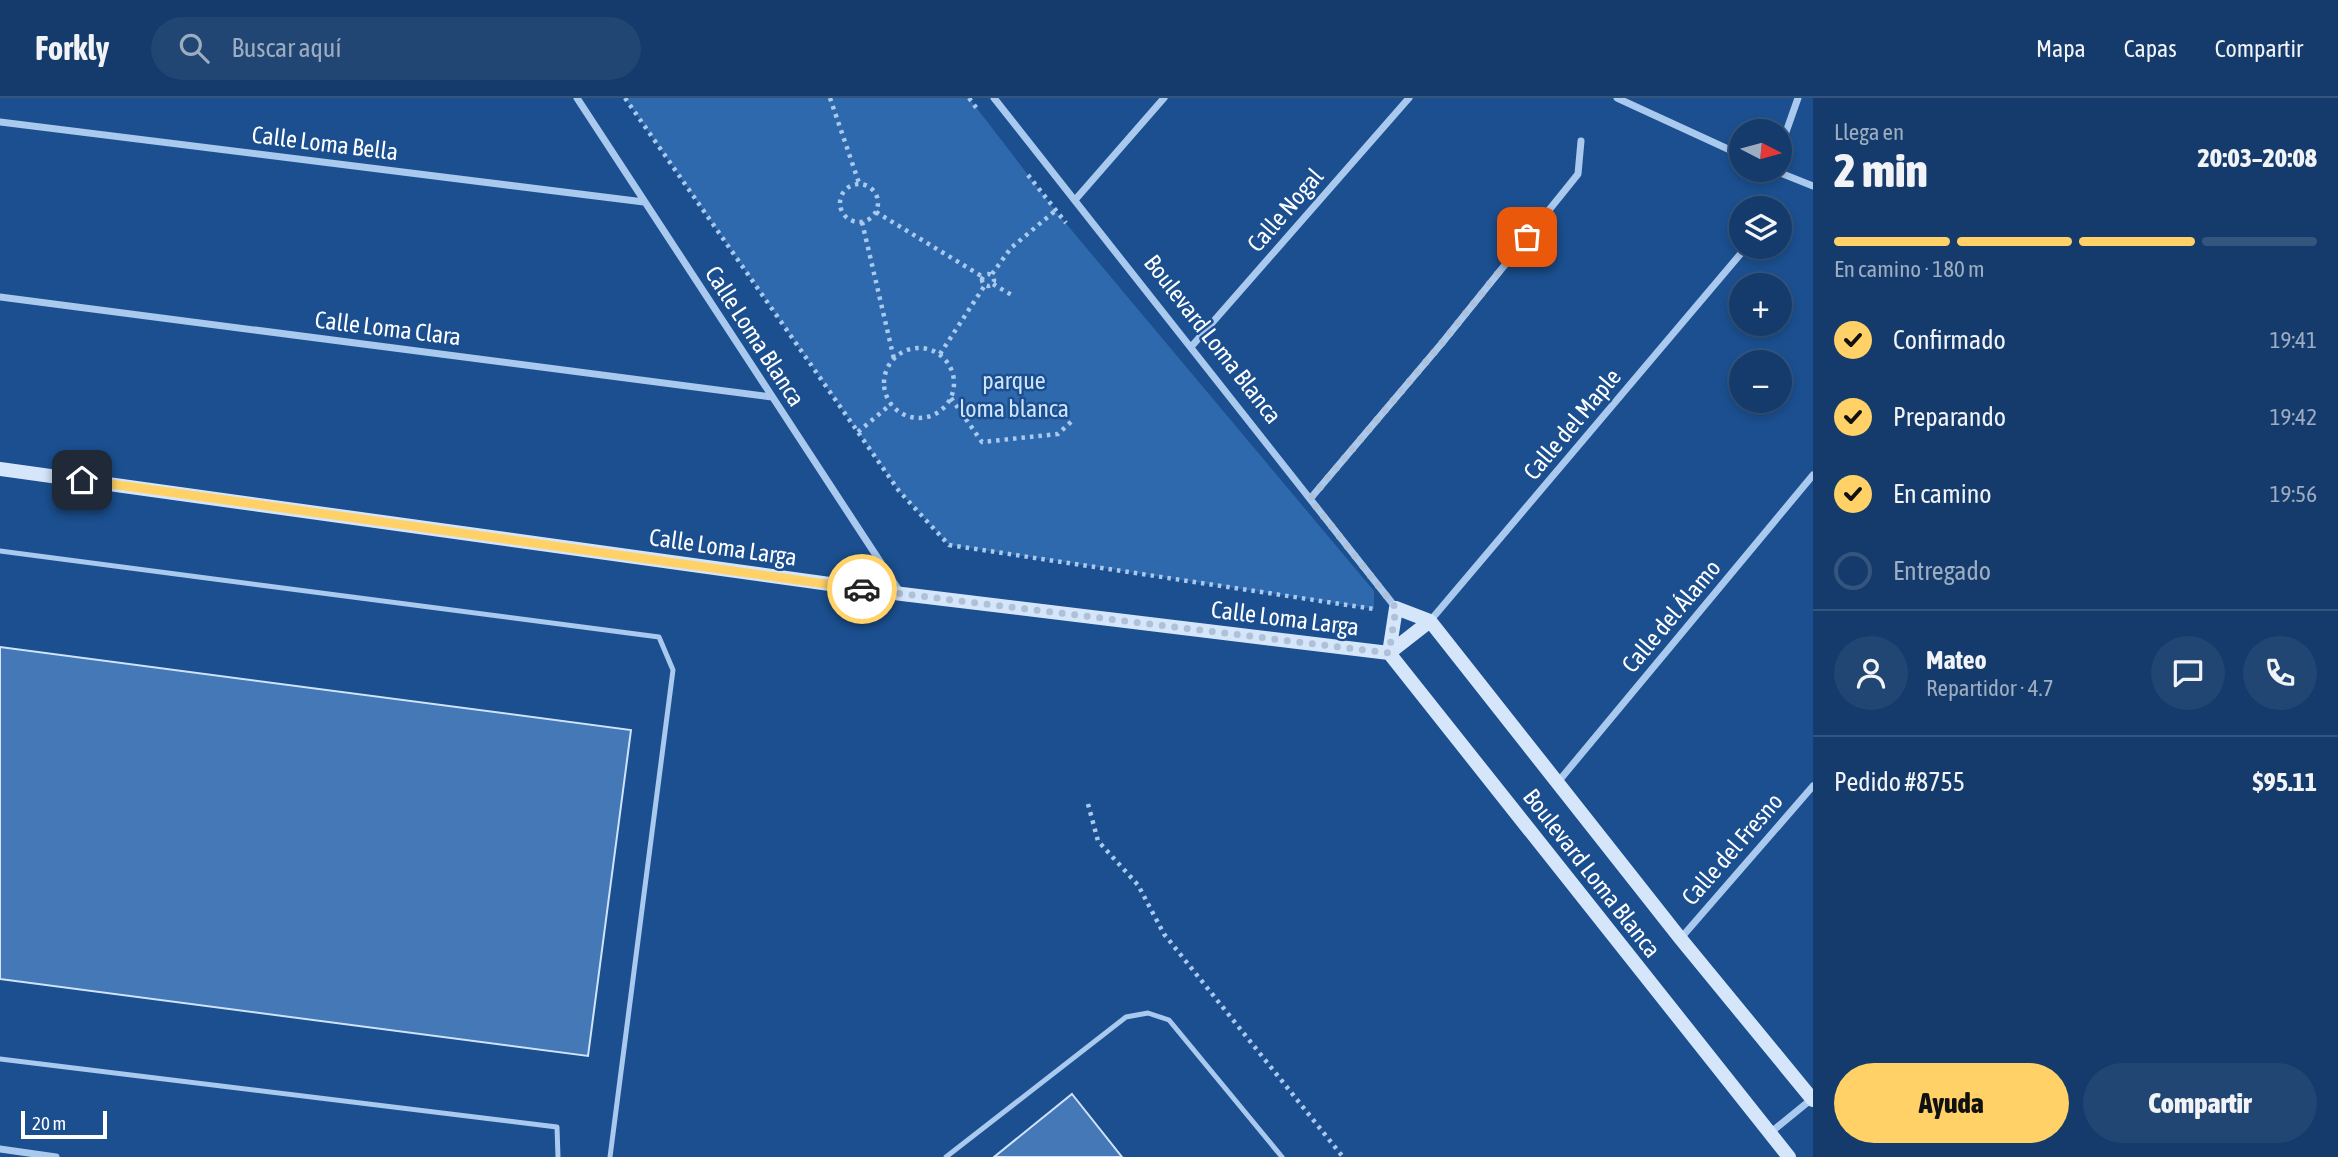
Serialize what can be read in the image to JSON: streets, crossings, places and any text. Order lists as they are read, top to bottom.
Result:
{
  "streets": {
    "street": [
      "Calle Loma Bella",
      "Calle Nogal",
      "Calle Loma Clara",
      "Calle Loma Blanca",
      "Boulevard Loma Blanca",
      "Calle del Maple",
      "Calle Loma Larga",
      "Calle del Álamo",
      "Calle del Fresno"
    ]
  },
  "crossings": [
    ["Calle Loma Bella", "Calle Loma Blanca"],
    ["Calle Nogal", "Boulevard Loma Blanca"],
    ["Calle Loma Clara", "Calle Loma Blanca"],
    ["Calle Loma Blanca", "Calle Loma Larga"],
    ["Boulevard Loma Blanca", "Calle del Maple"],
    ["Boulevard Loma Blanca", "Calle Loma Larga"],
    ["Boulevard Loma Blanca", "Calle del Álamo"],
    ["Boulevard Loma Blanca", "Calle del Fresno"],
    ["Calle del Maple", "Calle Loma Larga"]
  ],
  "parks": ["parque loma blanca"],
  "scale_bar": "20 m",
  "north": "right",
  "page": {
    "header": "Forkly",
    "search": "Buscar aquí",
    "nav": ["Mapa", "Capas", "Compartir"],
    "heading": ["2 min", "Llega en", "20:03–20:08"],
    "panel": [
      "Mateo",
      "Repartidor · 4.7",
      "Pedido #8755",
      "$95.11"
    ],
    "map_buttons": ["+", "−"],
    "bar": "En camino · 180 m",
    "list": [
      ["Confirmado", "19:41"],
      ["Preparando", "19:42"],
      ["En camino", "19:56"],
      "Entregado"
    ],
    "buttons": ["Ayuda", "Compartir"],
    "scale": "20 m"
  }
}
